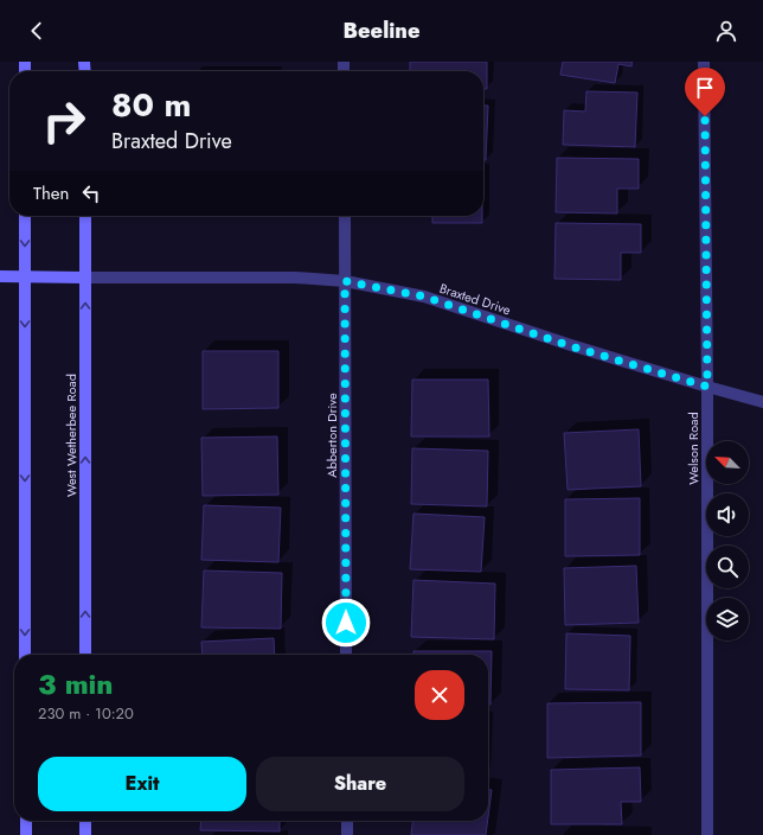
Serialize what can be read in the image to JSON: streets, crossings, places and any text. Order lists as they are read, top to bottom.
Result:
{
  "streets": {
    "street": [
      "Braxted Drive",
      "West Wetherbee Road",
      "Abberton Drive",
      "Welson Road"
    ]
  },
  "crossings": [
    ["Braxted Drive", "West Wetherbee Road"],
    ["Braxted Drive", "Abberton Drive"],
    ["Braxted Drive", "Welson Road"]
  ],
  "north": "top left",
  "page": {
    "header": "Beeline",
    "turn": ["80 m", "Braxted Drive"],
    "then": "Then",
    "heading": ["3 min", "230 m · 10:20"],
    "buttons": ["Exit", "Share"]
  }
}
